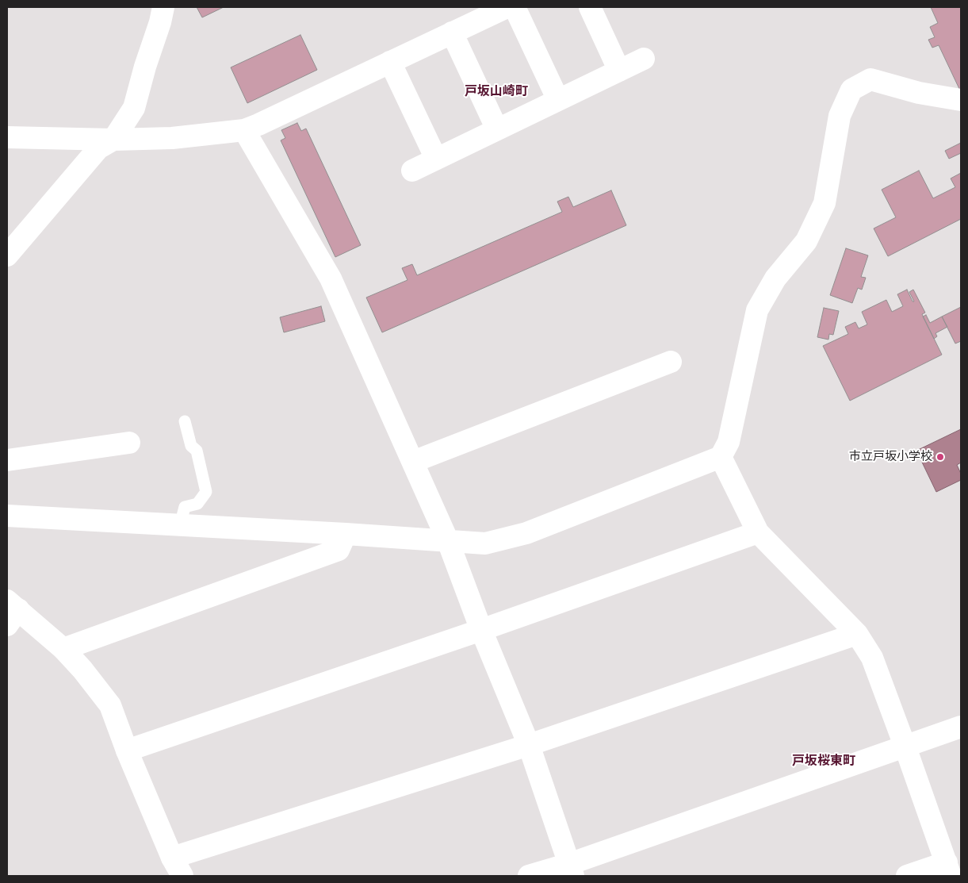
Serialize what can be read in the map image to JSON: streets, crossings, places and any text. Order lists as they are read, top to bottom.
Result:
{
  "districts": ["戸坂山崎町", "戸坂桜東町"],
  "places": ["市立戸坂小学校"]
}
